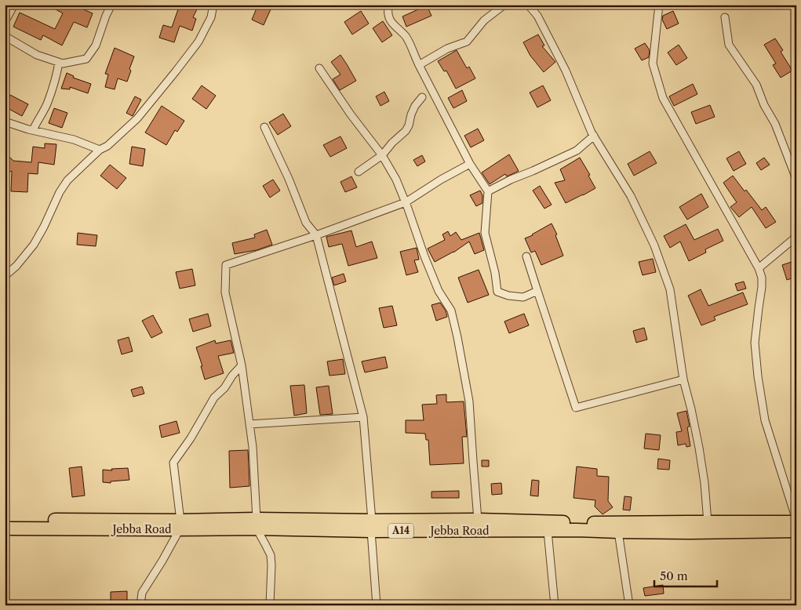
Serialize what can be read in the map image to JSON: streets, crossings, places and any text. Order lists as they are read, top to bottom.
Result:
{
  "streets": {
    "highway": ["Jebba Road", "A14"]
  },
  "scale_bar": "50 m"
}
